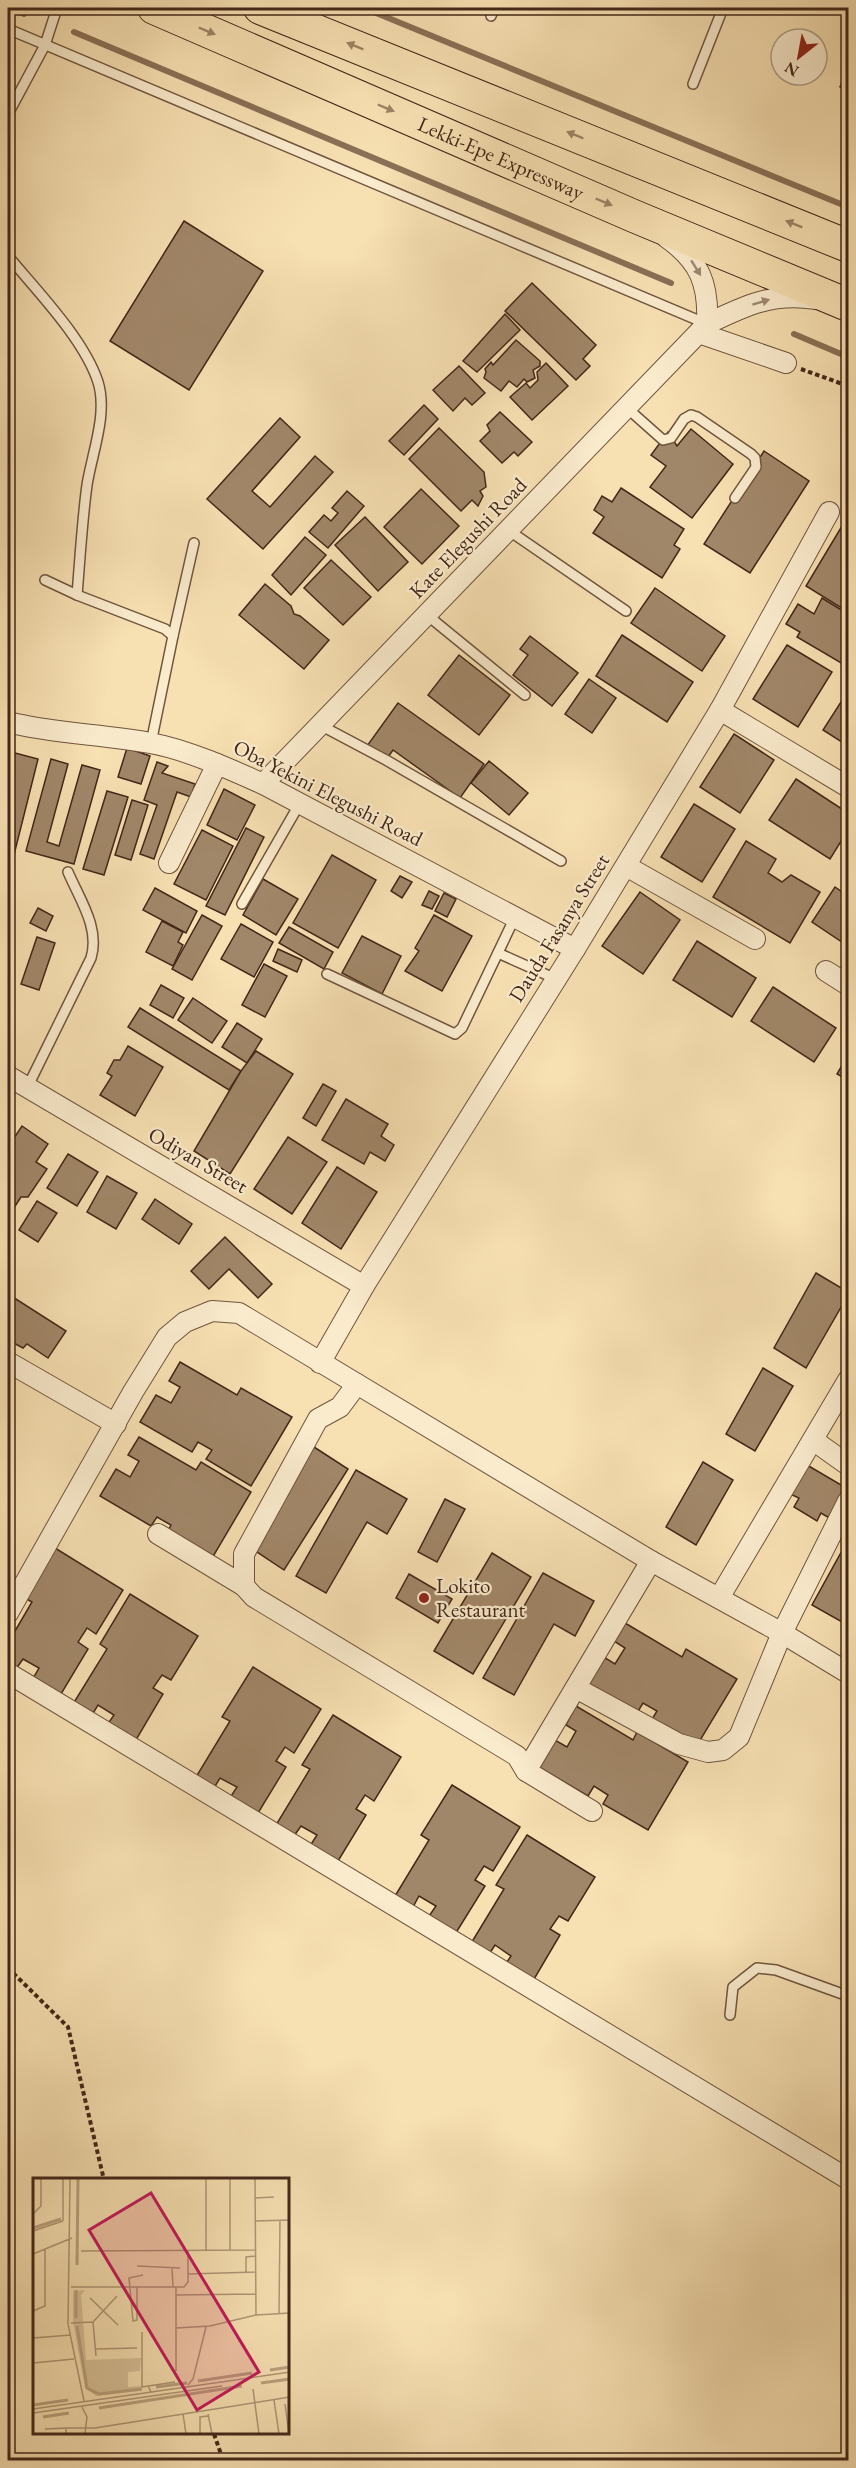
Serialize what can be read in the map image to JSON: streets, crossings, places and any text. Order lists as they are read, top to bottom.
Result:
{
  "streets": {
    "highway": ["Lekki-Epe Expressway"],
    "street": [
      "Kate Elegushi Road",
      "Oba Yekini Elegushi Road",
      "Dauda Fasanya Street",
      "Odiyan Street"
    ]
  },
  "crossings": [
    ["Lekki-Epe Expressway", "Kate Elegushi Road"],
    ["Kate Elegushi Road", "Oba Yekini Elegushi Road"],
    ["Oba Yekini Elegushi Road", "Dauda Fasanya Street"],
    ["Dauda Fasanya Street", "Odiyan Street"]
  ],
  "places": ["Lokito Restaurant"],
  "north": "bottom left"
}
